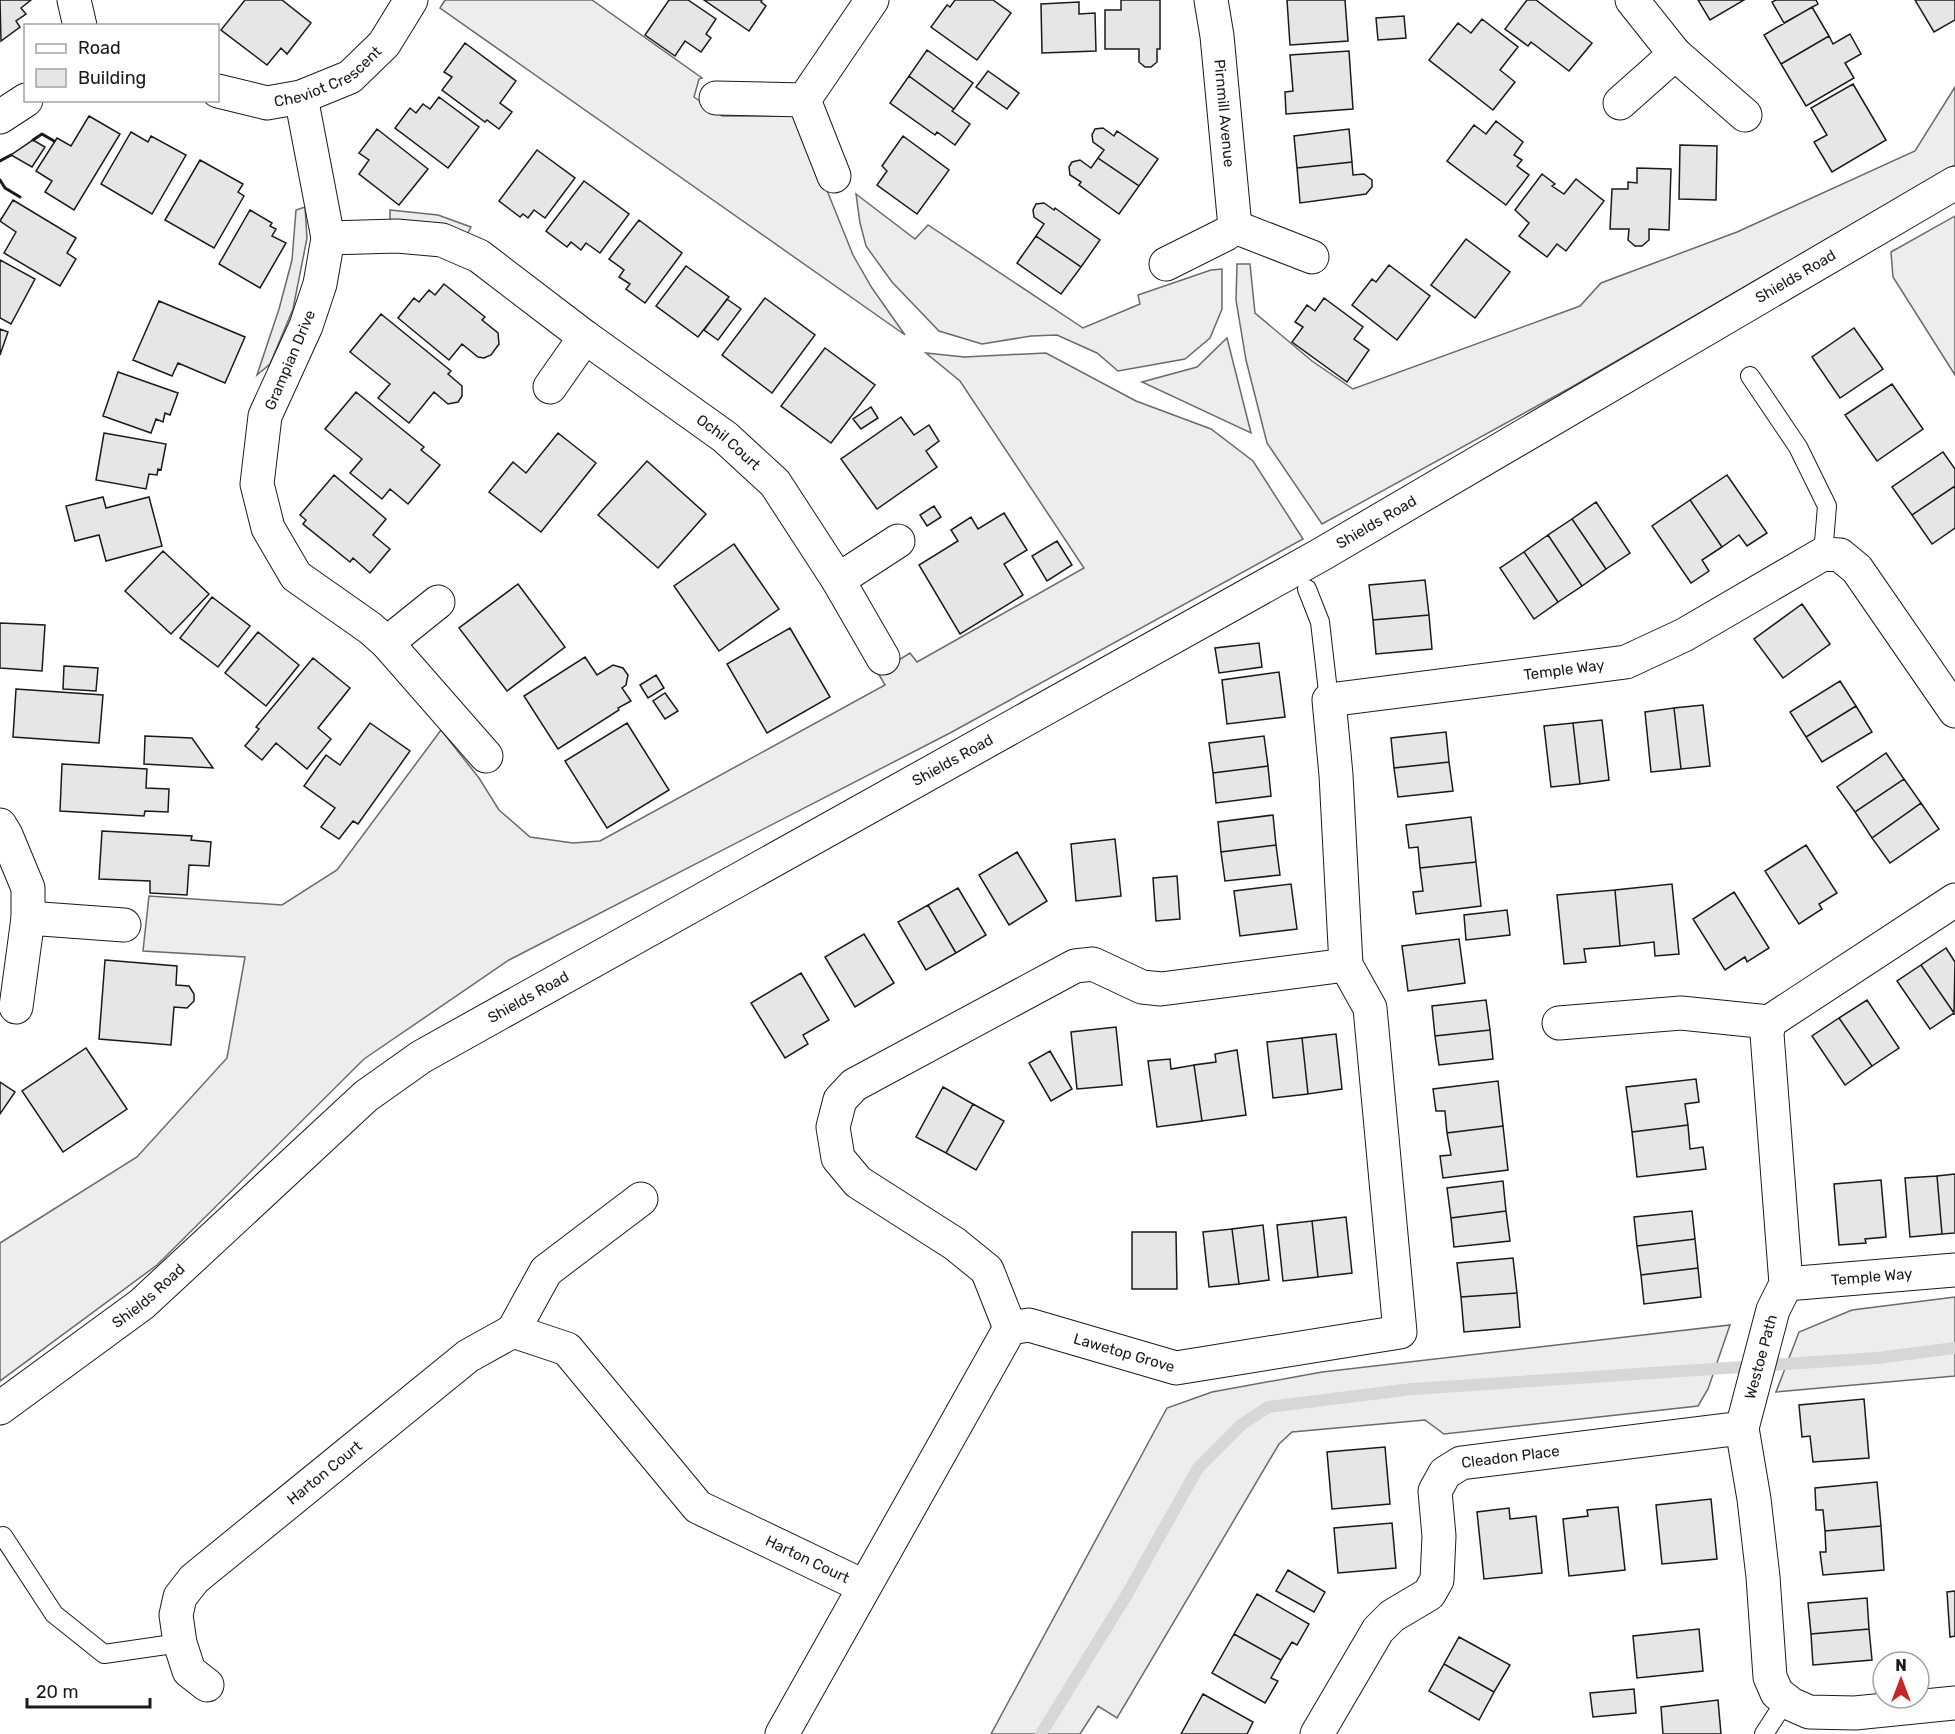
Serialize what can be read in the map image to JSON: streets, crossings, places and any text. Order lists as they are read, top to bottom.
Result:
{
  "streets": {
    "street": [
      "Cheviot Crescent",
      "Pirnmill Avenue",
      "Shields Road",
      "Grampian Drive",
      "Ochil Court",
      "Temple Way",
      "Lawetop Grove",
      "Westoe Path",
      "Cleadon Place",
      "Harton Court"
    ]
  },
  "crossings": [
    ["Cheviot Crescent", "Grampian Drive"],
    ["Grampian Drive", "Ochil Court"],
    ["Temple Way", "Westoe Path"],
    ["Westoe Path", "Cleadon Place"]
  ],
  "legend": ["Road", "Building"],
  "scale_bar": "20 m",
  "north": "top"
}
